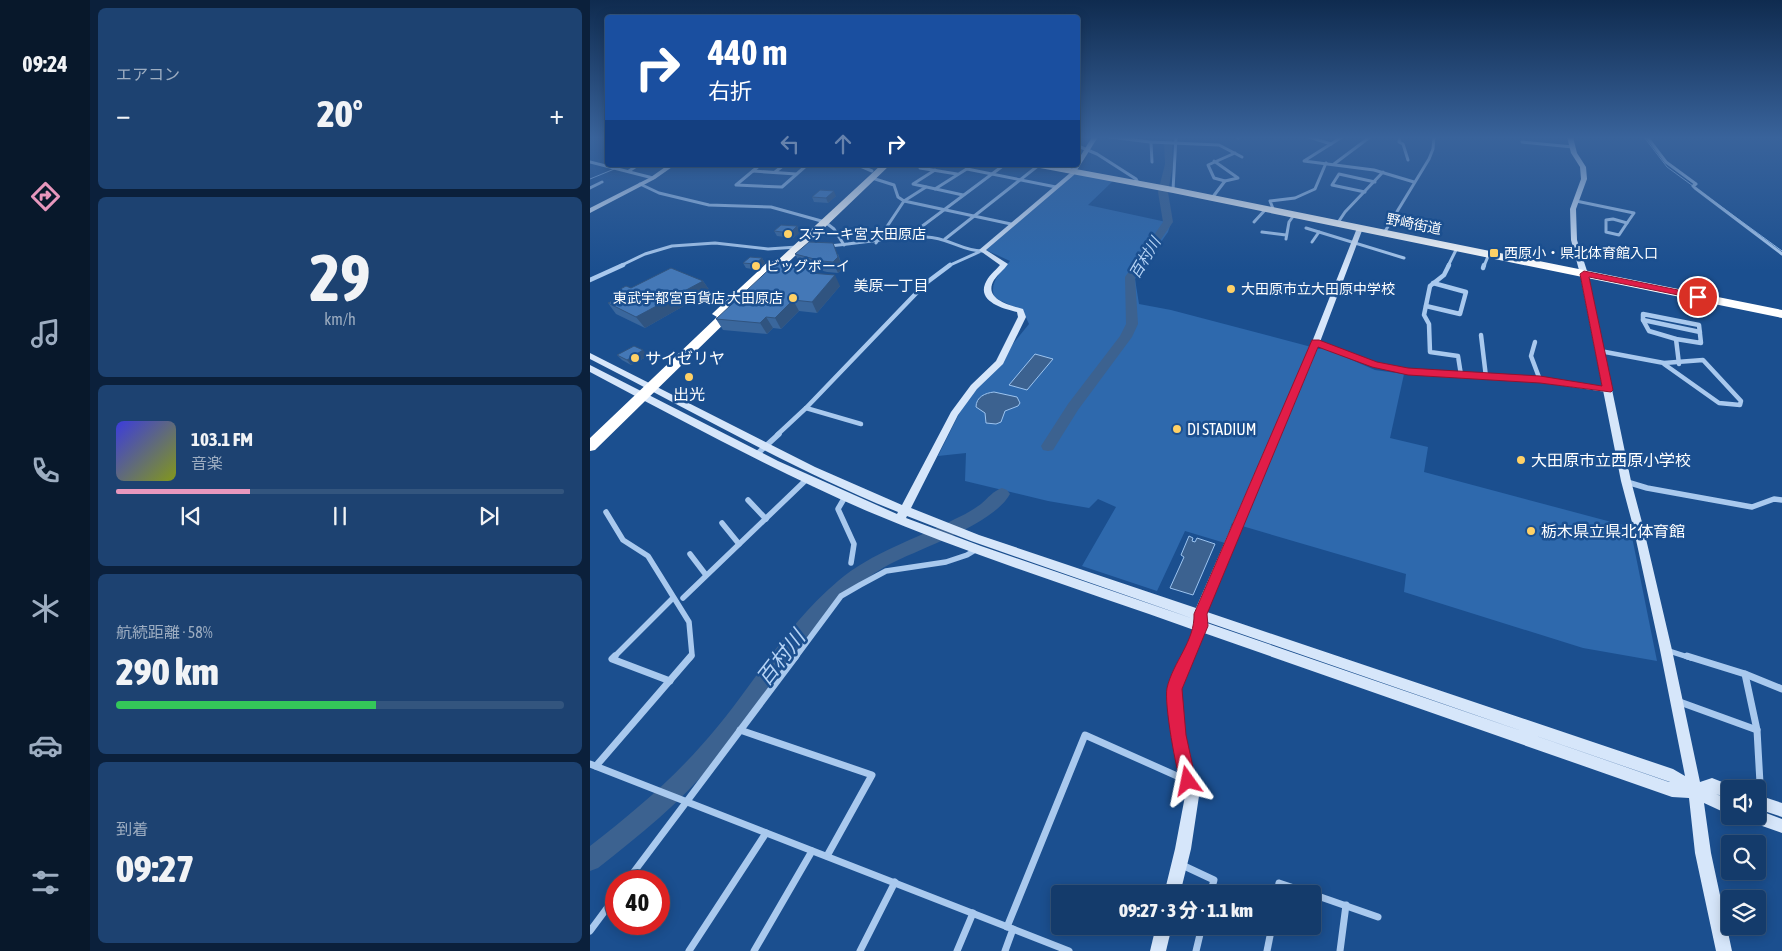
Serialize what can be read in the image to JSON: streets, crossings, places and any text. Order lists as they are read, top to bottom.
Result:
{
  "streets": {
    "highway": ["野崎街道"]
  },
  "districts": ["美原一丁目"],
  "water": ["百村川"],
  "places": {
    "other": [
      "ステーキ宮 大田原店",
      "ビッグボーイ",
      "大田原市立大田原中学校",
      "東武宇都宮百貨店 大田原店",
      "サイゼリヤ",
      "出光",
      "DI STADIUM",
      "大田原市立西原小学校",
      "栃木県立県北体育館"
    ],
    "transit": ["西原小・県北体育館入口"]
  },
  "page": {
    "tabs": "09:24",
    "tile": [
      "エアコン",
      ["29", "km/h"],
      ["航続距離 · 58%", "290 km"],
      ["到着", "09:27"]
    ],
    "turn": ["440 m", "右折"],
    "heat": ["−", "20°", "+"],
    "song": ["103.1 FM", "音楽"],
    "limit": "40",
    "trip": "09:27 · 3 分 · 1.1 km"
  }
}
